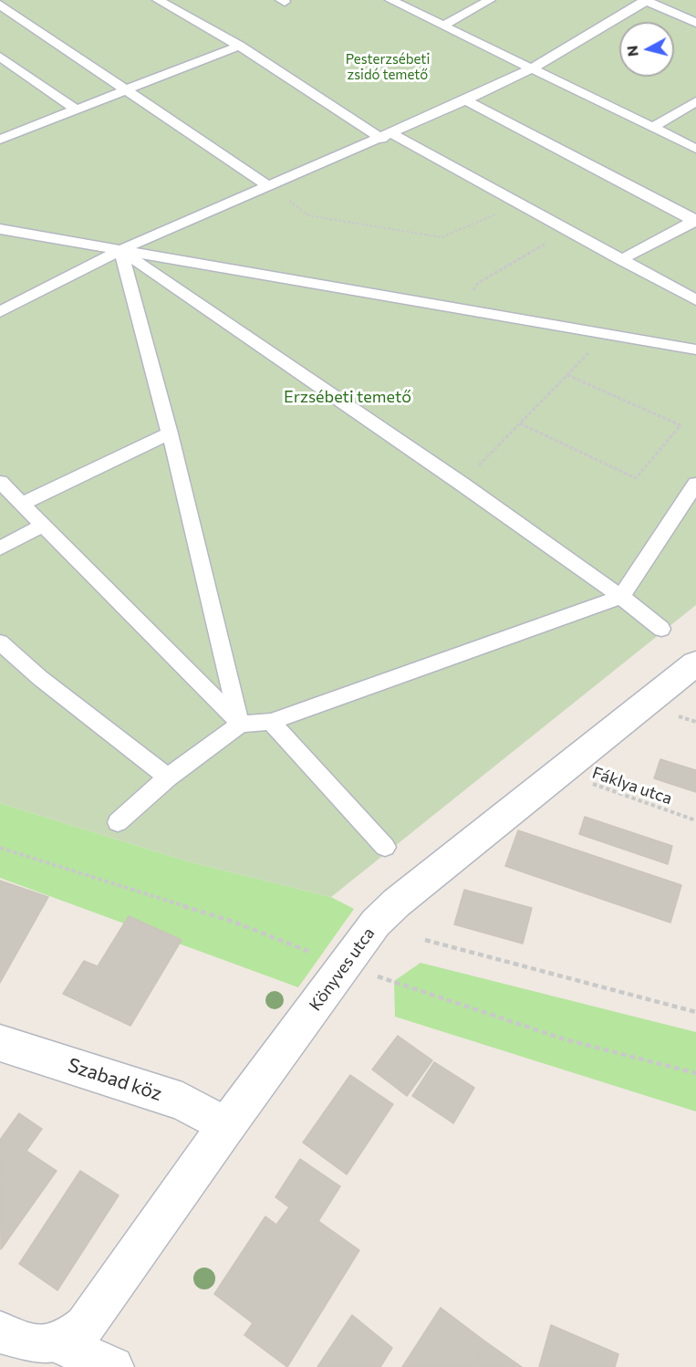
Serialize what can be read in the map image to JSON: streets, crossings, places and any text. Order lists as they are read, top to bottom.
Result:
{
  "streets": {
    "street": ["Könyves utca", "Szabad köz"],
    "path": ["Fáklya utca"]
  },
  "crossings": [
    ["Fáklya utca", "Könyves utca"],
    ["Könyves utca", "Szabad köz"]
  ],
  "parks": ["Pesterzsébeti zsidó temető", "Erzsébeti temető"],
  "north": "left"
}
